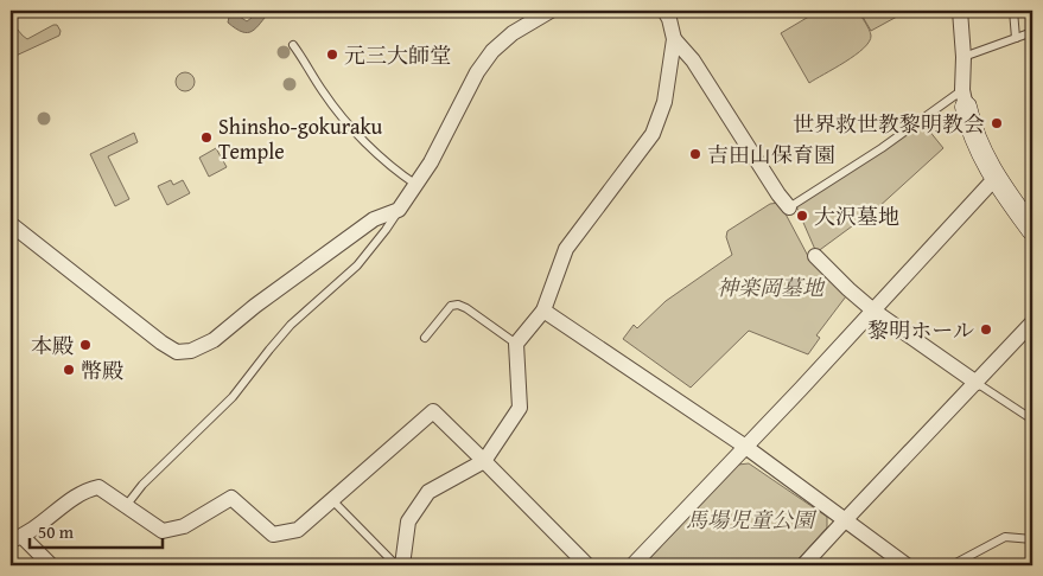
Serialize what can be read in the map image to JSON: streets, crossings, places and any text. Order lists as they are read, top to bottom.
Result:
{
  "parks": ["神楽岡墓地", "馬場児童公園"],
  "places": [
    "元三大師堂",
    "世界救世教黎明教会",
    "Shinsho-gokuraku Temple",
    "吉田山保育園",
    "大沢墓地",
    "黎明ホール",
    "本殿",
    "幣殿"
  ],
  "scale_bar": "50 m"
}
